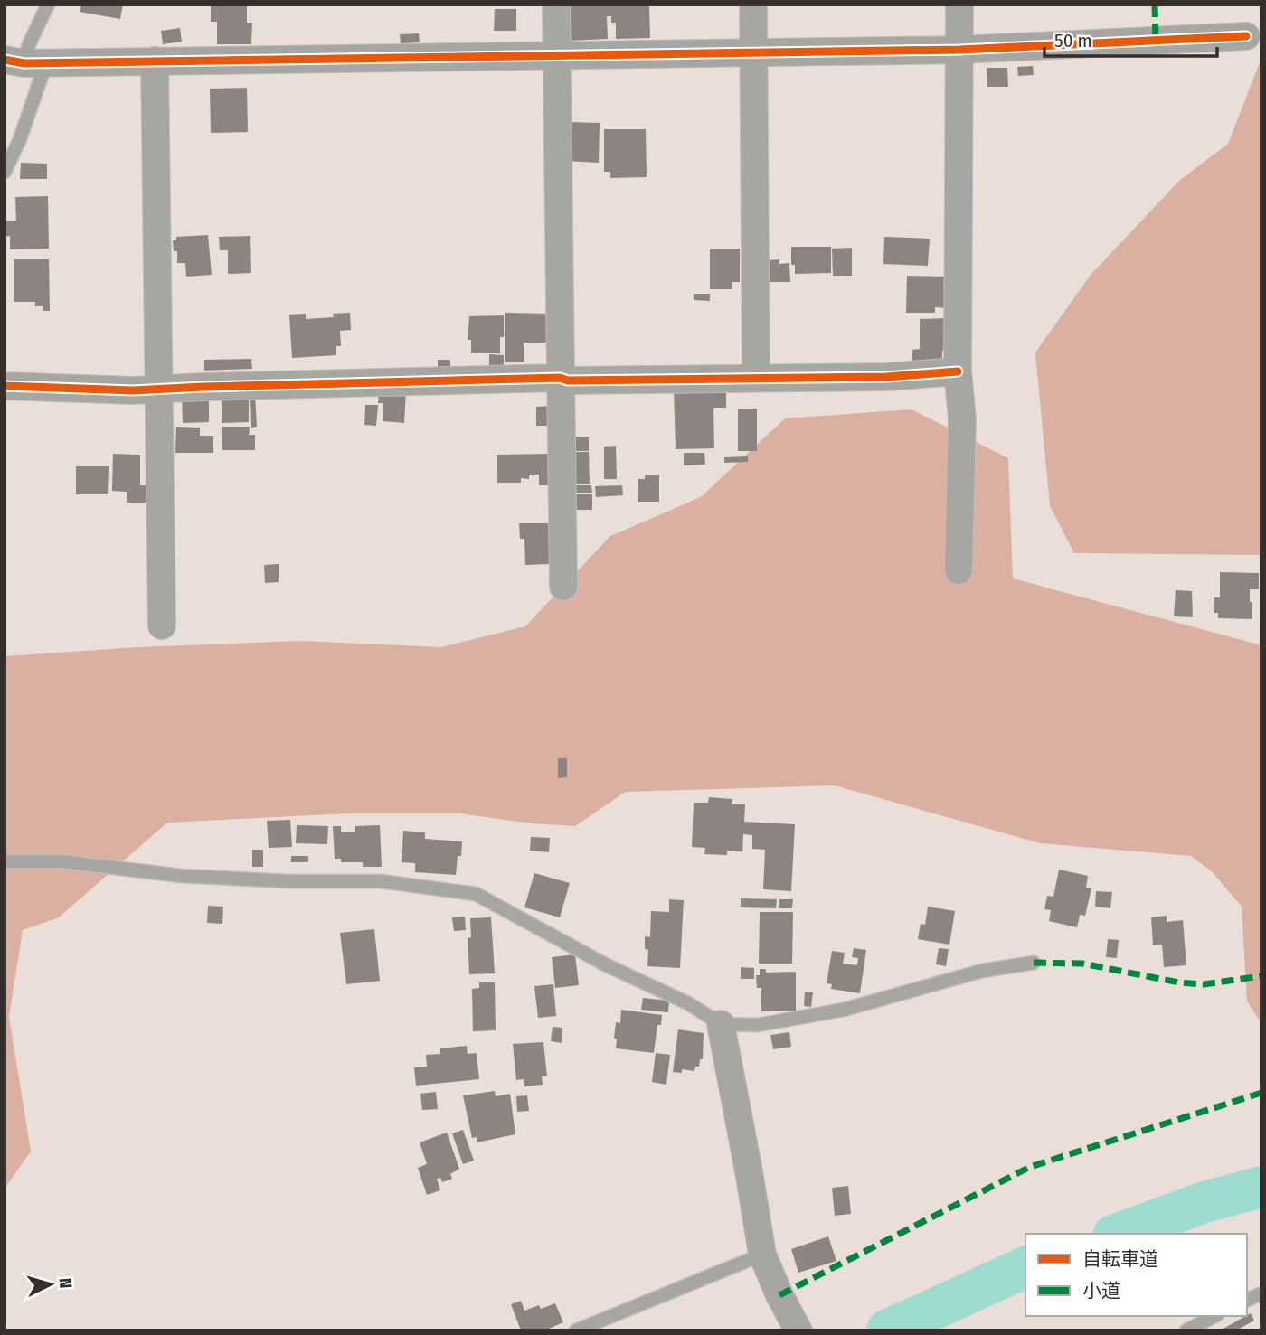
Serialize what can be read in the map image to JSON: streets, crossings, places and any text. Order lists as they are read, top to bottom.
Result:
{
  "legend": ["自転車道", "小道"],
  "scale_bar": "50 m",
  "north": "right"
}
